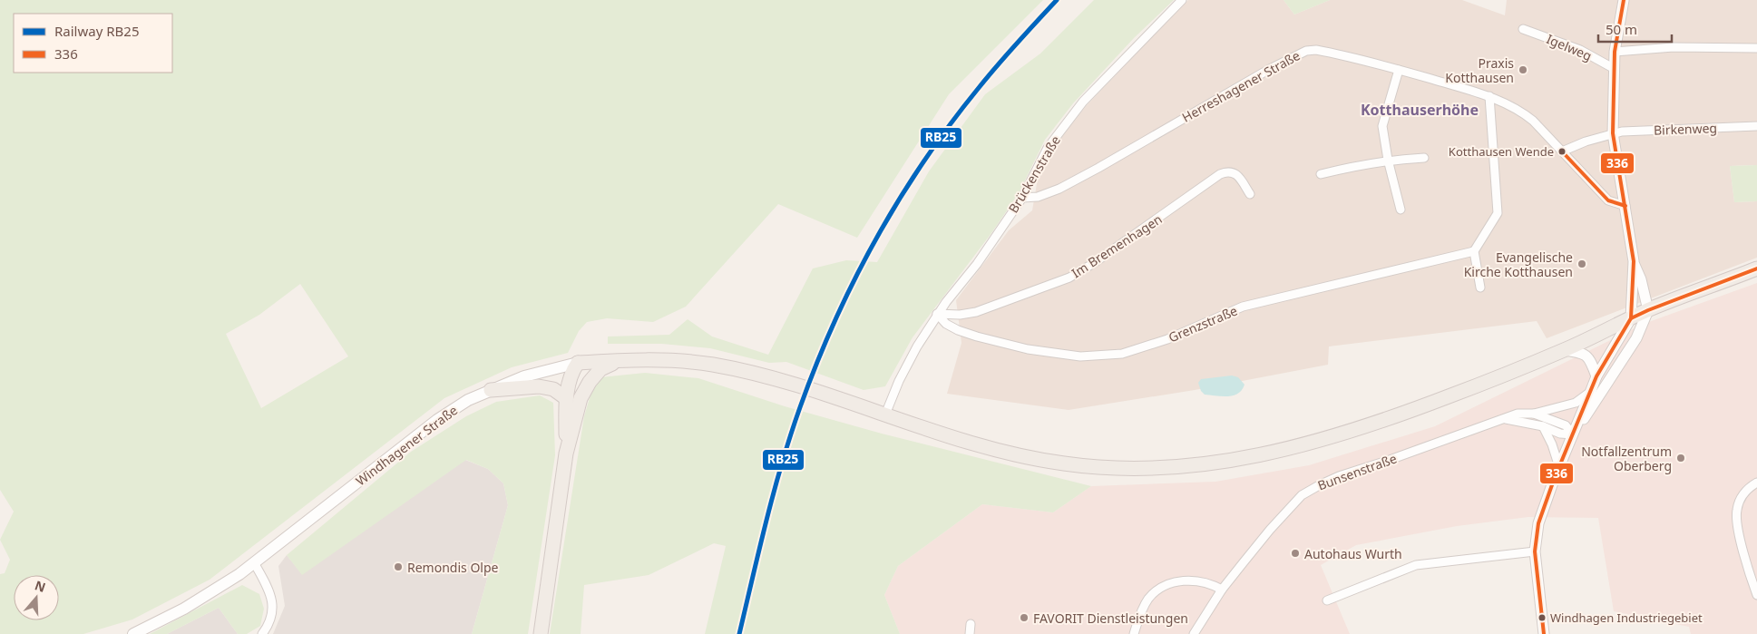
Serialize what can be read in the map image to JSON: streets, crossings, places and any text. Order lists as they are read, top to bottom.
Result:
{
  "streets": {
    "main road": ["Windhagener Straße"],
    "street": [
      "Igelweg",
      "Herreshagener Straße",
      "Birkenweg",
      "Brückenstraße",
      "Im Bremenhagen",
      "Grenzstraße",
      "Bunsenstraße"
    ]
  },
  "crossings": [
    ["Herreshagener Straße", "Brückenstraße"],
    ["Brückenstraße", "Im Bremenhagen"],
    ["Brückenstraße", "Grenzstraße"],
    ["Im Bremenhagen", "Grenzstraße"]
  ],
  "districts": ["Kotthauserhöhe"],
  "places": [
    "Praxis Kotthausen",
    "Kotthausen Wende",
    "Evangelische Kirche Kotthausen",
    "Notfallzentrum Oberberg",
    "Autohaus Wurth",
    "Remondis Olpe",
    "FAVORIT Dienstleistungen",
    "Windhagen Industriegebiet"
  ],
  "lines": ["rail line RB25", "transit line 336"],
  "legend": ["Railway RB25", "336"],
  "scale_bar": "50 m",
  "north": "top"
}
